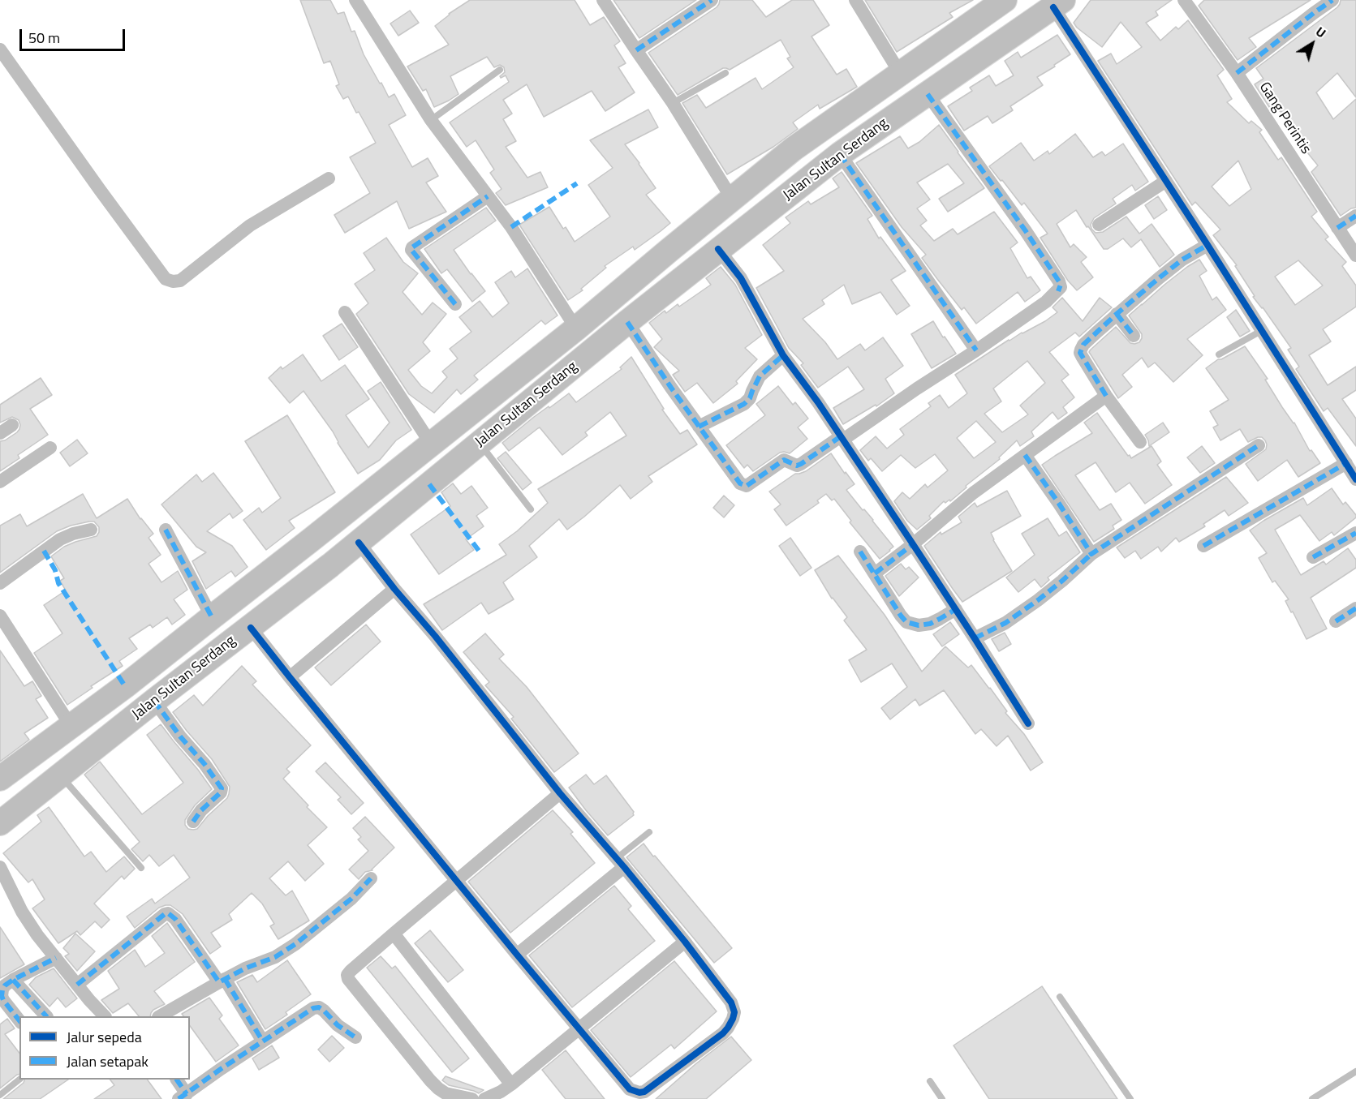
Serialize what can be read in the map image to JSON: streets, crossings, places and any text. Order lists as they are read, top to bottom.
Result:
{
  "streets": {
    "highway": ["Jalan Sultan Serdang"],
    "street": ["Gang Perintis"]
  },
  "legend": ["Jalur sepeda", "Jalan setapak"],
  "scale_bar": "50 m",
  "north": "top right"
}
